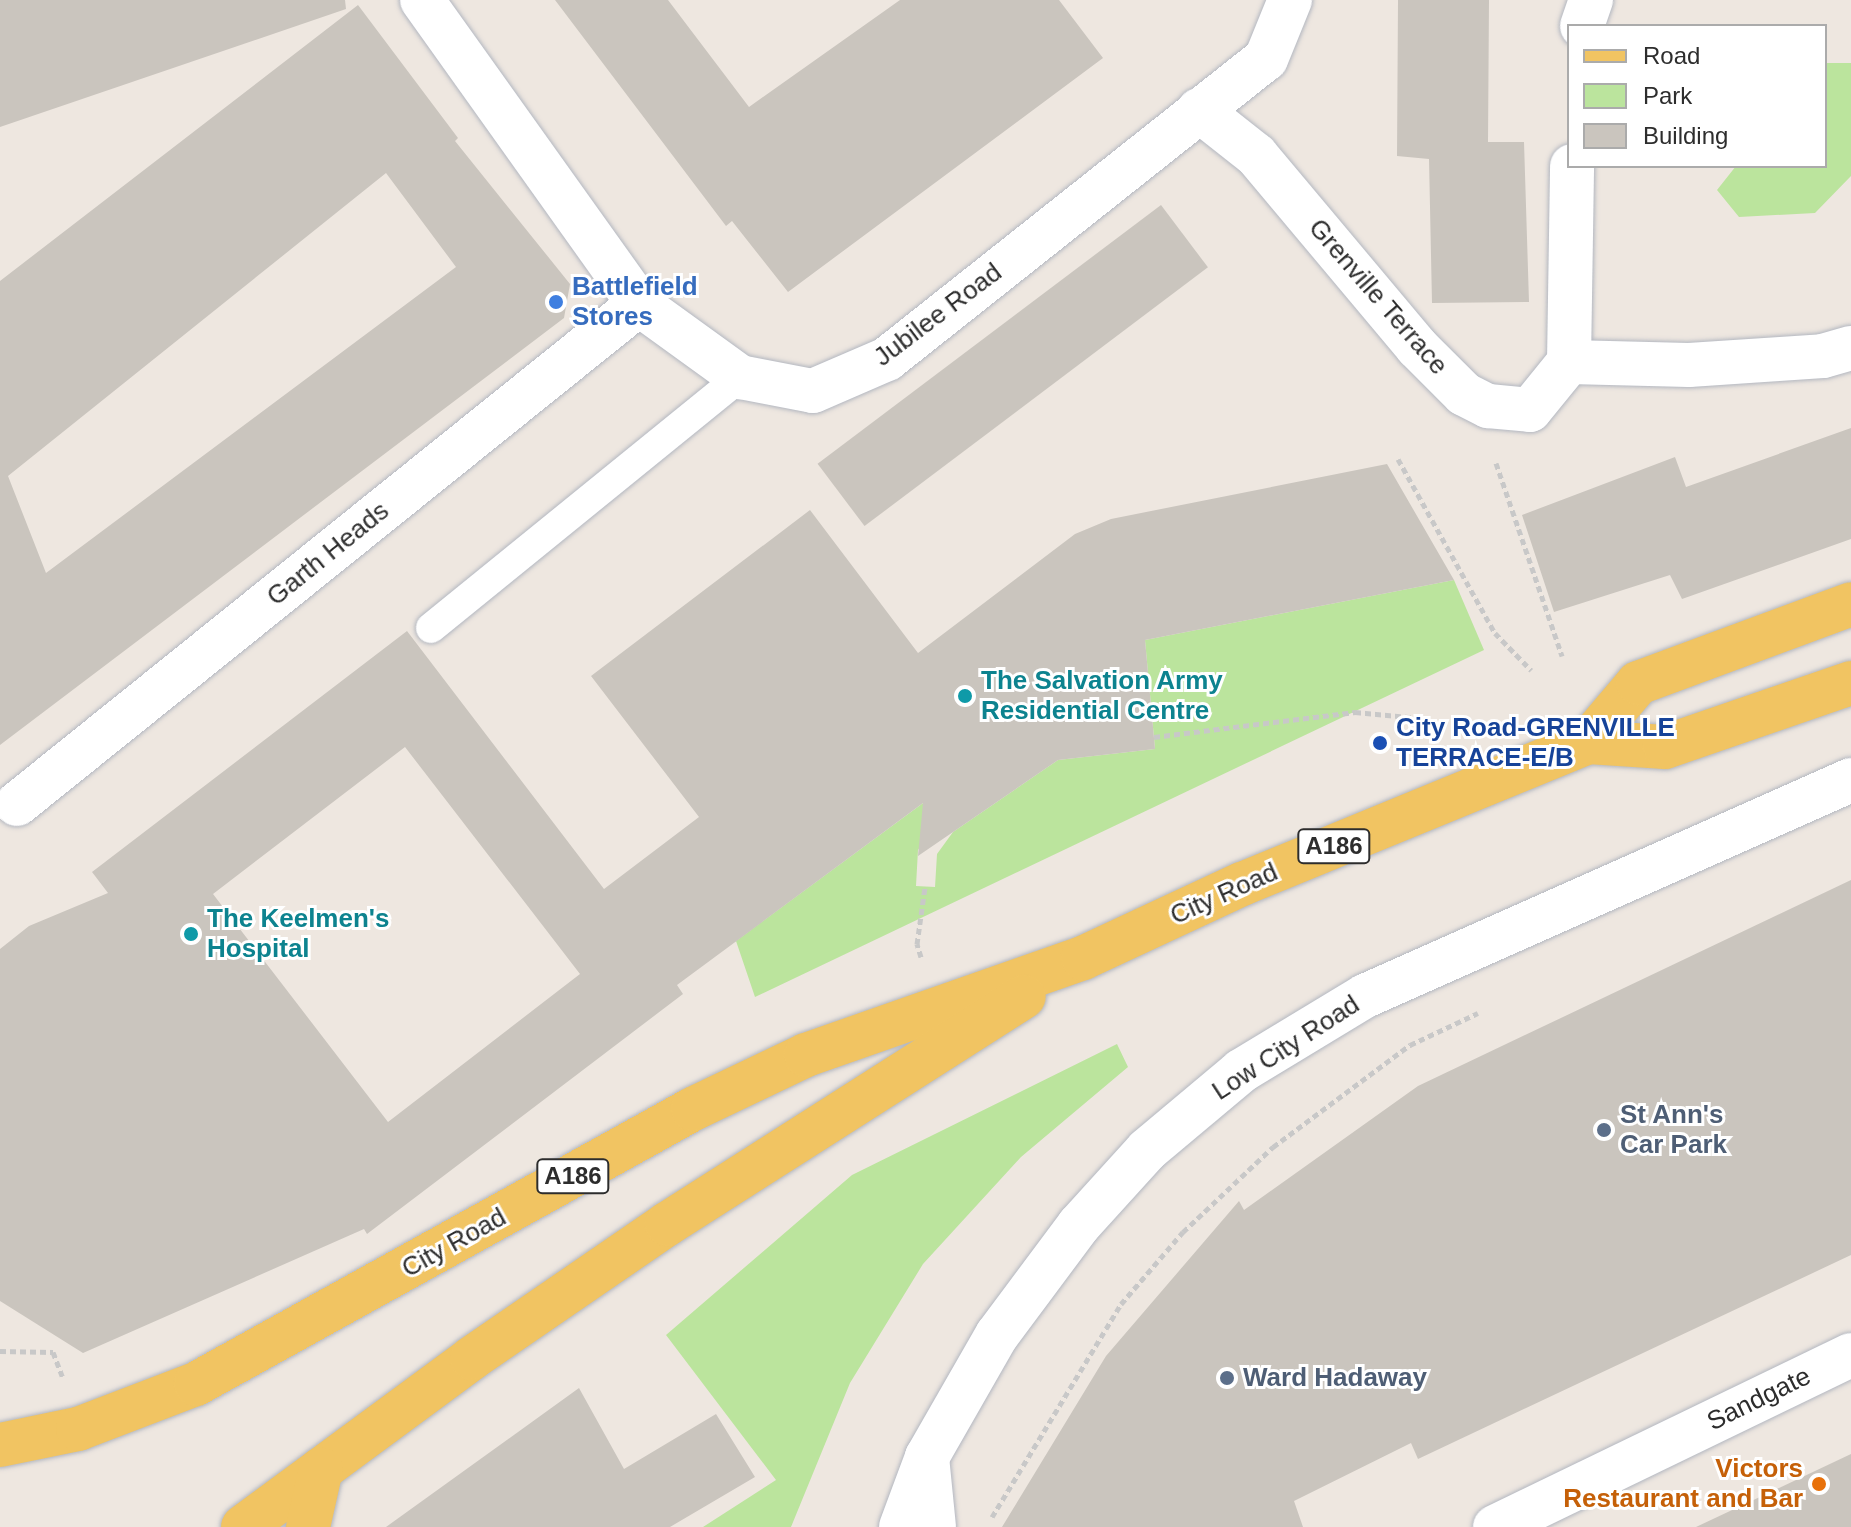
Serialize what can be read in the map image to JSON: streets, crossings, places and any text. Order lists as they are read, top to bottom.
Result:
{
  "streets": {
    "main road": ["A186", "City Road"],
    "street": [
      "Grenville Terrace",
      "Jubilee Road",
      "Garth Heads",
      "Low City Road",
      "Sandgate"
    ]
  },
  "crossings": [
    ["Grenville Terrace", "Jubilee Road"],
    ["Jubilee Road", "Garth Heads"]
  ],
  "places": [
    "Battlefield Stores",
    "The Salvation Army Residential Centre",
    "City Road-GRENVILLE TERRACE-E/B",
    "The Keelmen's Hospital",
    "St Ann's Car Park",
    "Ward Hadaway",
    "Victors Restaurant and Bar"
  ],
  "legend": ["Road", "Park", "Building"]
}
